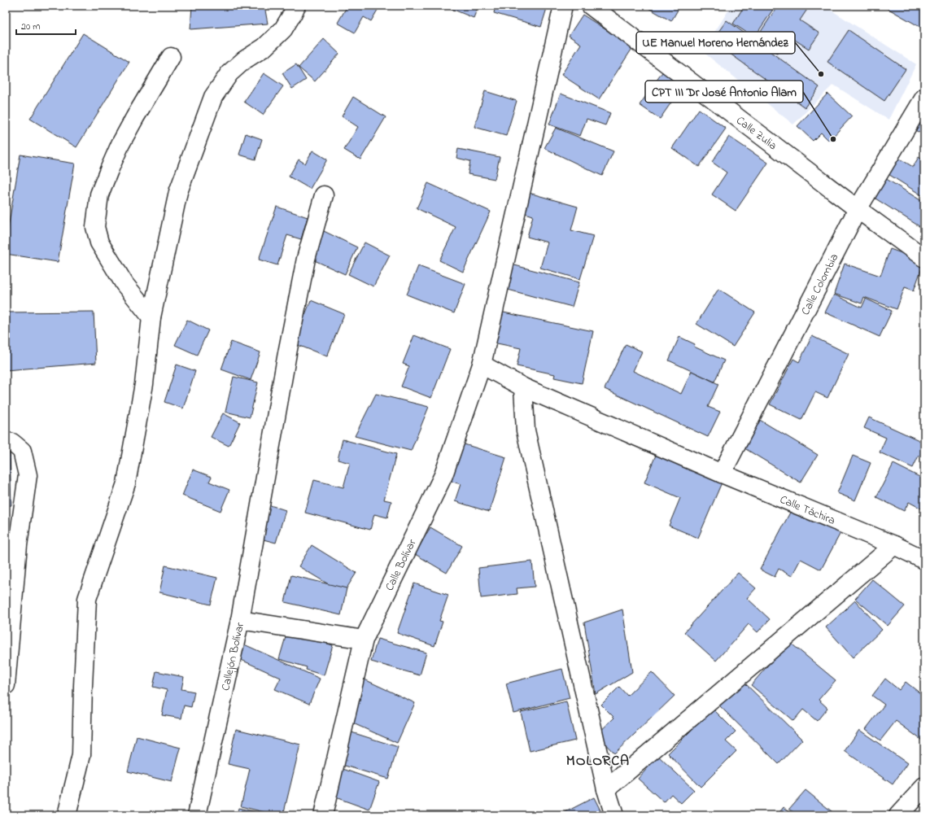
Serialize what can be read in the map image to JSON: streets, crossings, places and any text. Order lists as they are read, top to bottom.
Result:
{
  "streets": {
    "street": [
      "Calle Zulia",
      "Calle Colombia",
      "Calle Táchira",
      "Calle Bolívar",
      "Callejón Bolívar"
    ]
  },
  "crossings": [
    ["Calle Zulia", "Calle Colombia"],
    ["Calle Colombia", "Calle Táchira"],
    ["Calle Bolívar", "Callejón Bolívar"]
  ],
  "districts": ["MOLORCA"],
  "places": ["UE Manuel Moreno Hernández", "CPT III Dr José Antonio Alam"],
  "scale_bar": "20 m"
}
